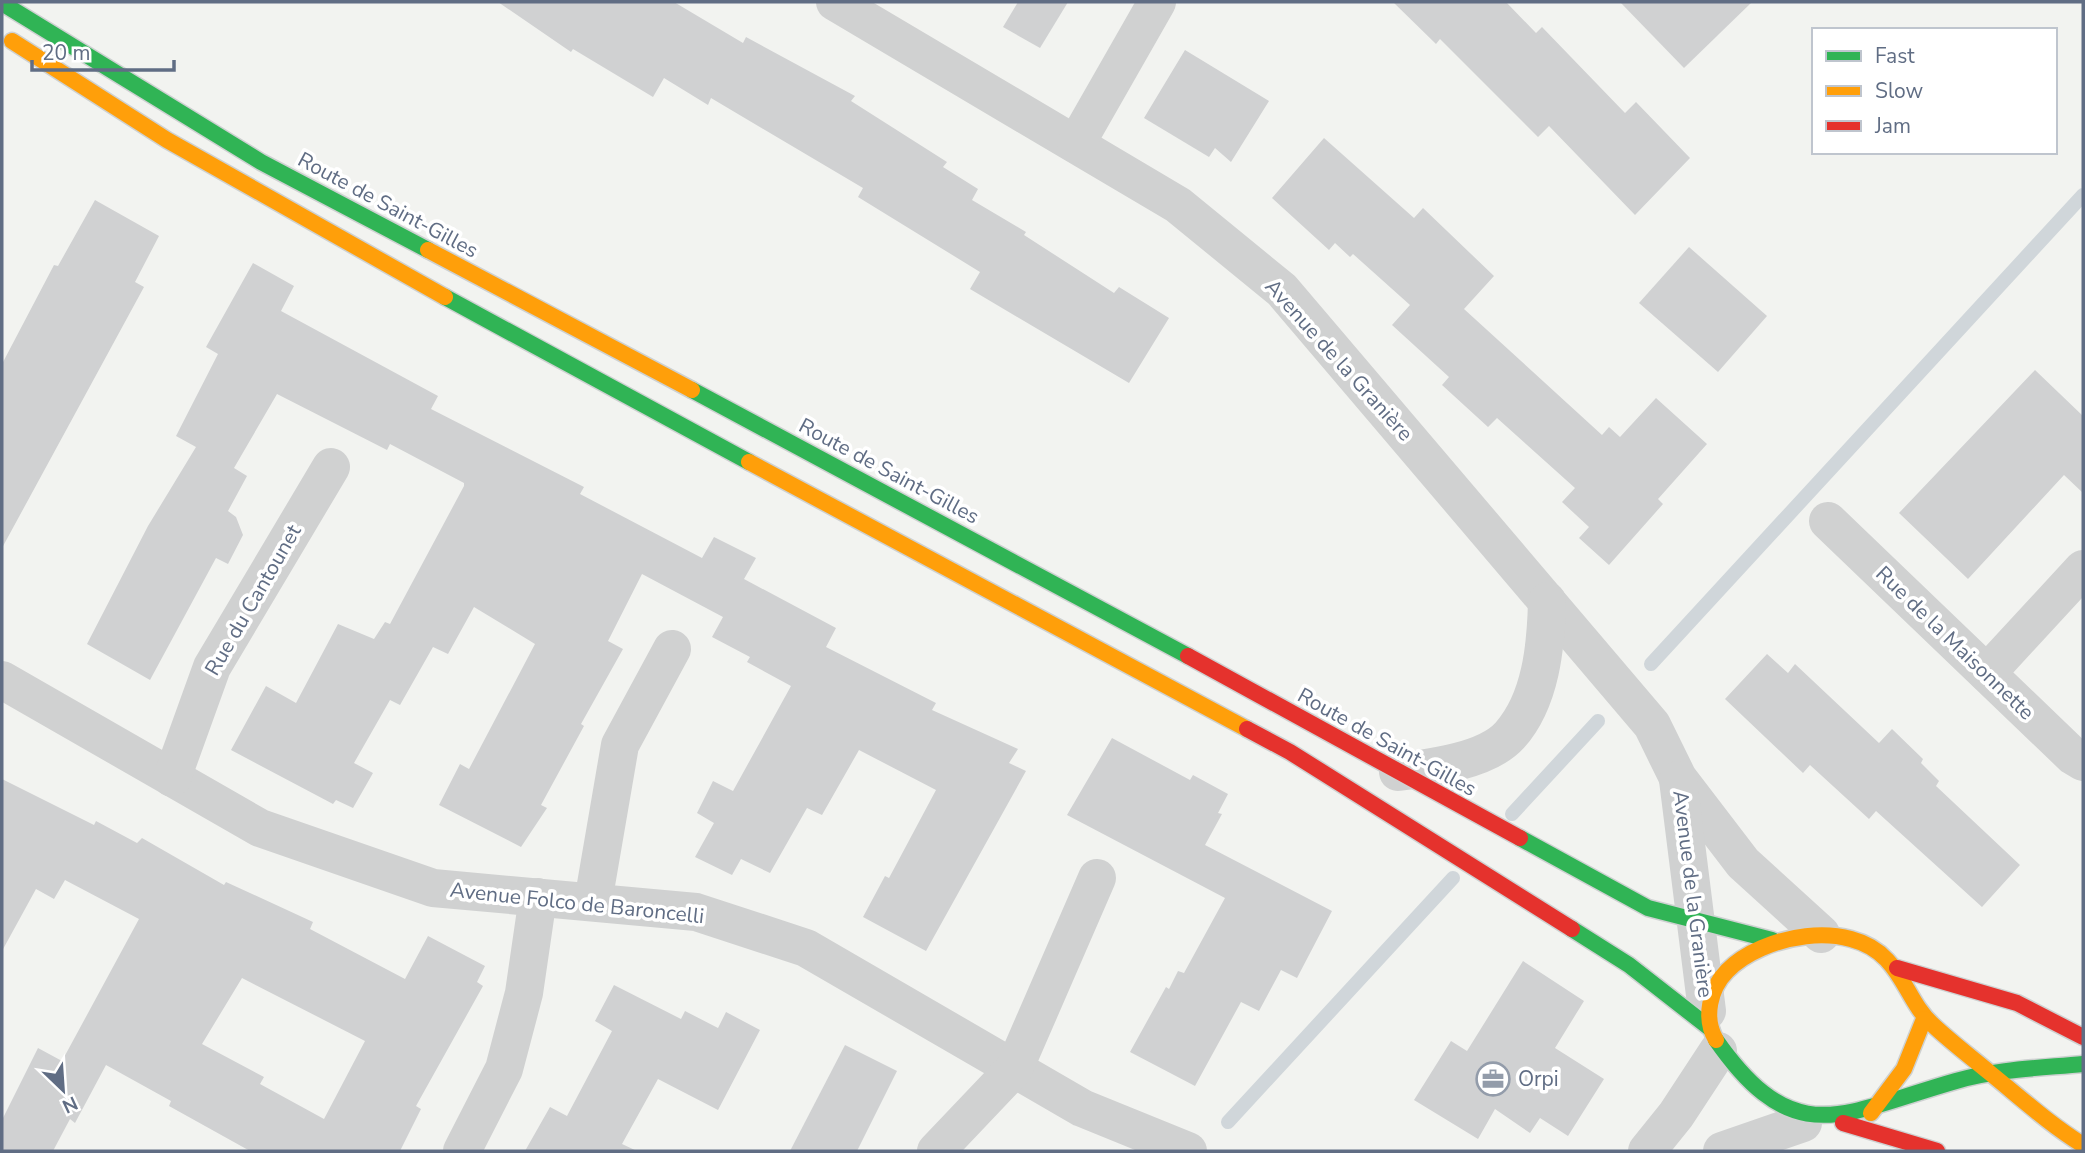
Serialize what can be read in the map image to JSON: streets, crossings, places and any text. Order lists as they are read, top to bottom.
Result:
{
  "streets": {
    "main road": ["Route de Saint-Gilles"],
    "street": [
      "Avenue de la Granière",
      "Rue du Cantounet",
      "Rue de la Maisonnette",
      "Avenue Folco de Baroncelli"
    ]
  },
  "crossings": [
    ["Route de Saint-Gilles", "Avenue de la Granière"],
    ["Rue du Cantounet", "Avenue Folco de Baroncelli"]
  ],
  "places": {
    "office": ["Orpi"]
  },
  "legend": ["Fast", "Slow", "Jam"],
  "scale_bar": "20 m",
  "north": "bottom right"
}
